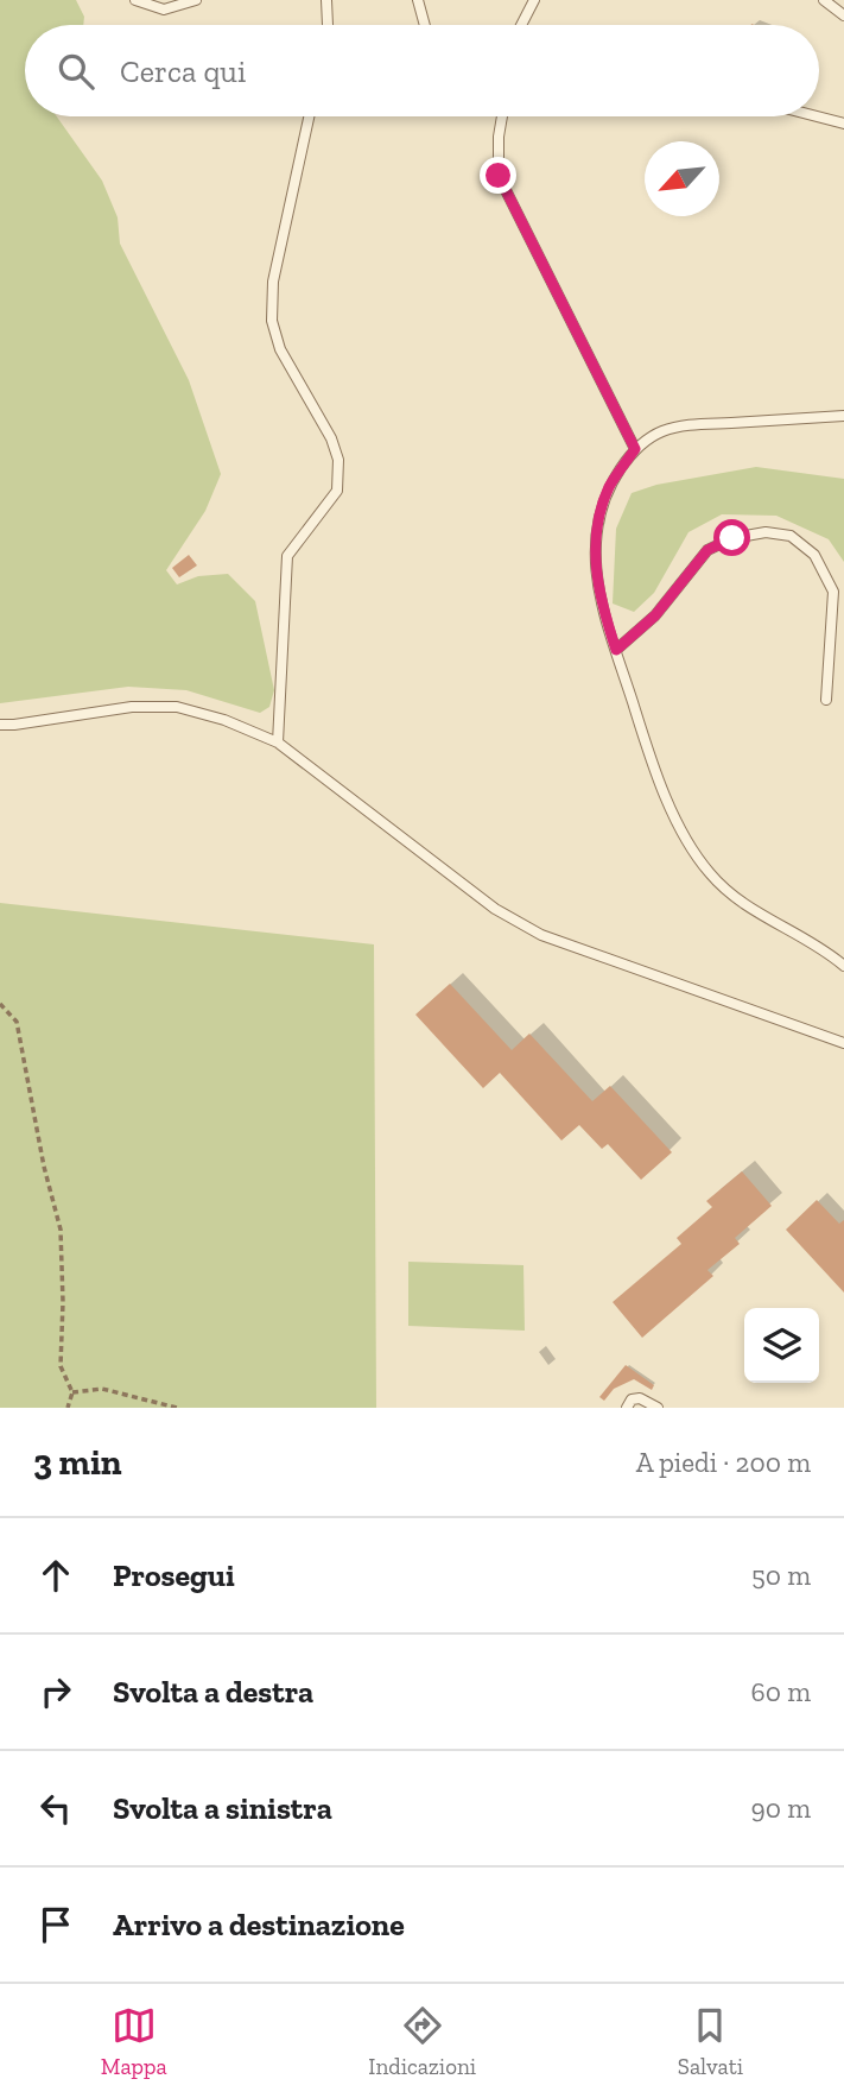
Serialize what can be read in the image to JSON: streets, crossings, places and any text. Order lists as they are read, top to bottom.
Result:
{
  "north": "bottom left",
  "page": {
    "search": "Cerca qui",
    "heading": ["3 min", "A piedi · 200 m"],
    "list": [
      ["Prosegui", "50 m"],
      ["Svolta a destra", "60 m"],
      ["Svolta a sinistra", "90 m"],
      "Arrivo a destinazione"
    ],
    "nav": ["Mappa", "Indicazioni", "Salvati"]
  }
}
